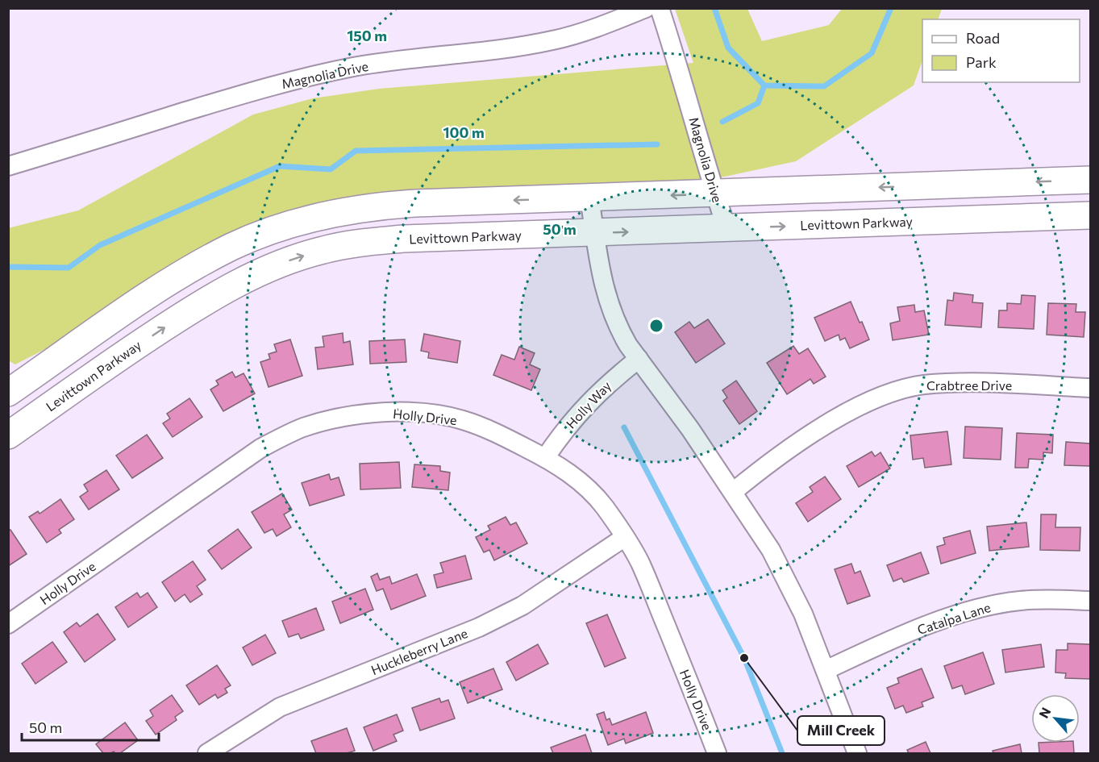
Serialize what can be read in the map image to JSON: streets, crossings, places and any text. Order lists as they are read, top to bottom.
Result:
{
  "streets": {
    "main road": ["Levittown Parkway"],
    "street": [
      "Magnolia Drive",
      "Crabtree Drive",
      "Holly Way",
      "Holly Drive",
      "Catalpa Lane",
      "Huckleberry Lane"
    ]
  },
  "crossings": [
    ["Magnolia Drive", "Levittown Parkway"],
    ["Holly Way", "Holly Drive"],
    ["Holly Drive", "Huckleberry Lane"]
  ],
  "places": ["Mill Creek"],
  "legend": ["Road", "Park"],
  "scale_bar": "50 m",
  "north": "top left",
  "rings": ["150 m", "100 m", "50 m"]
}
